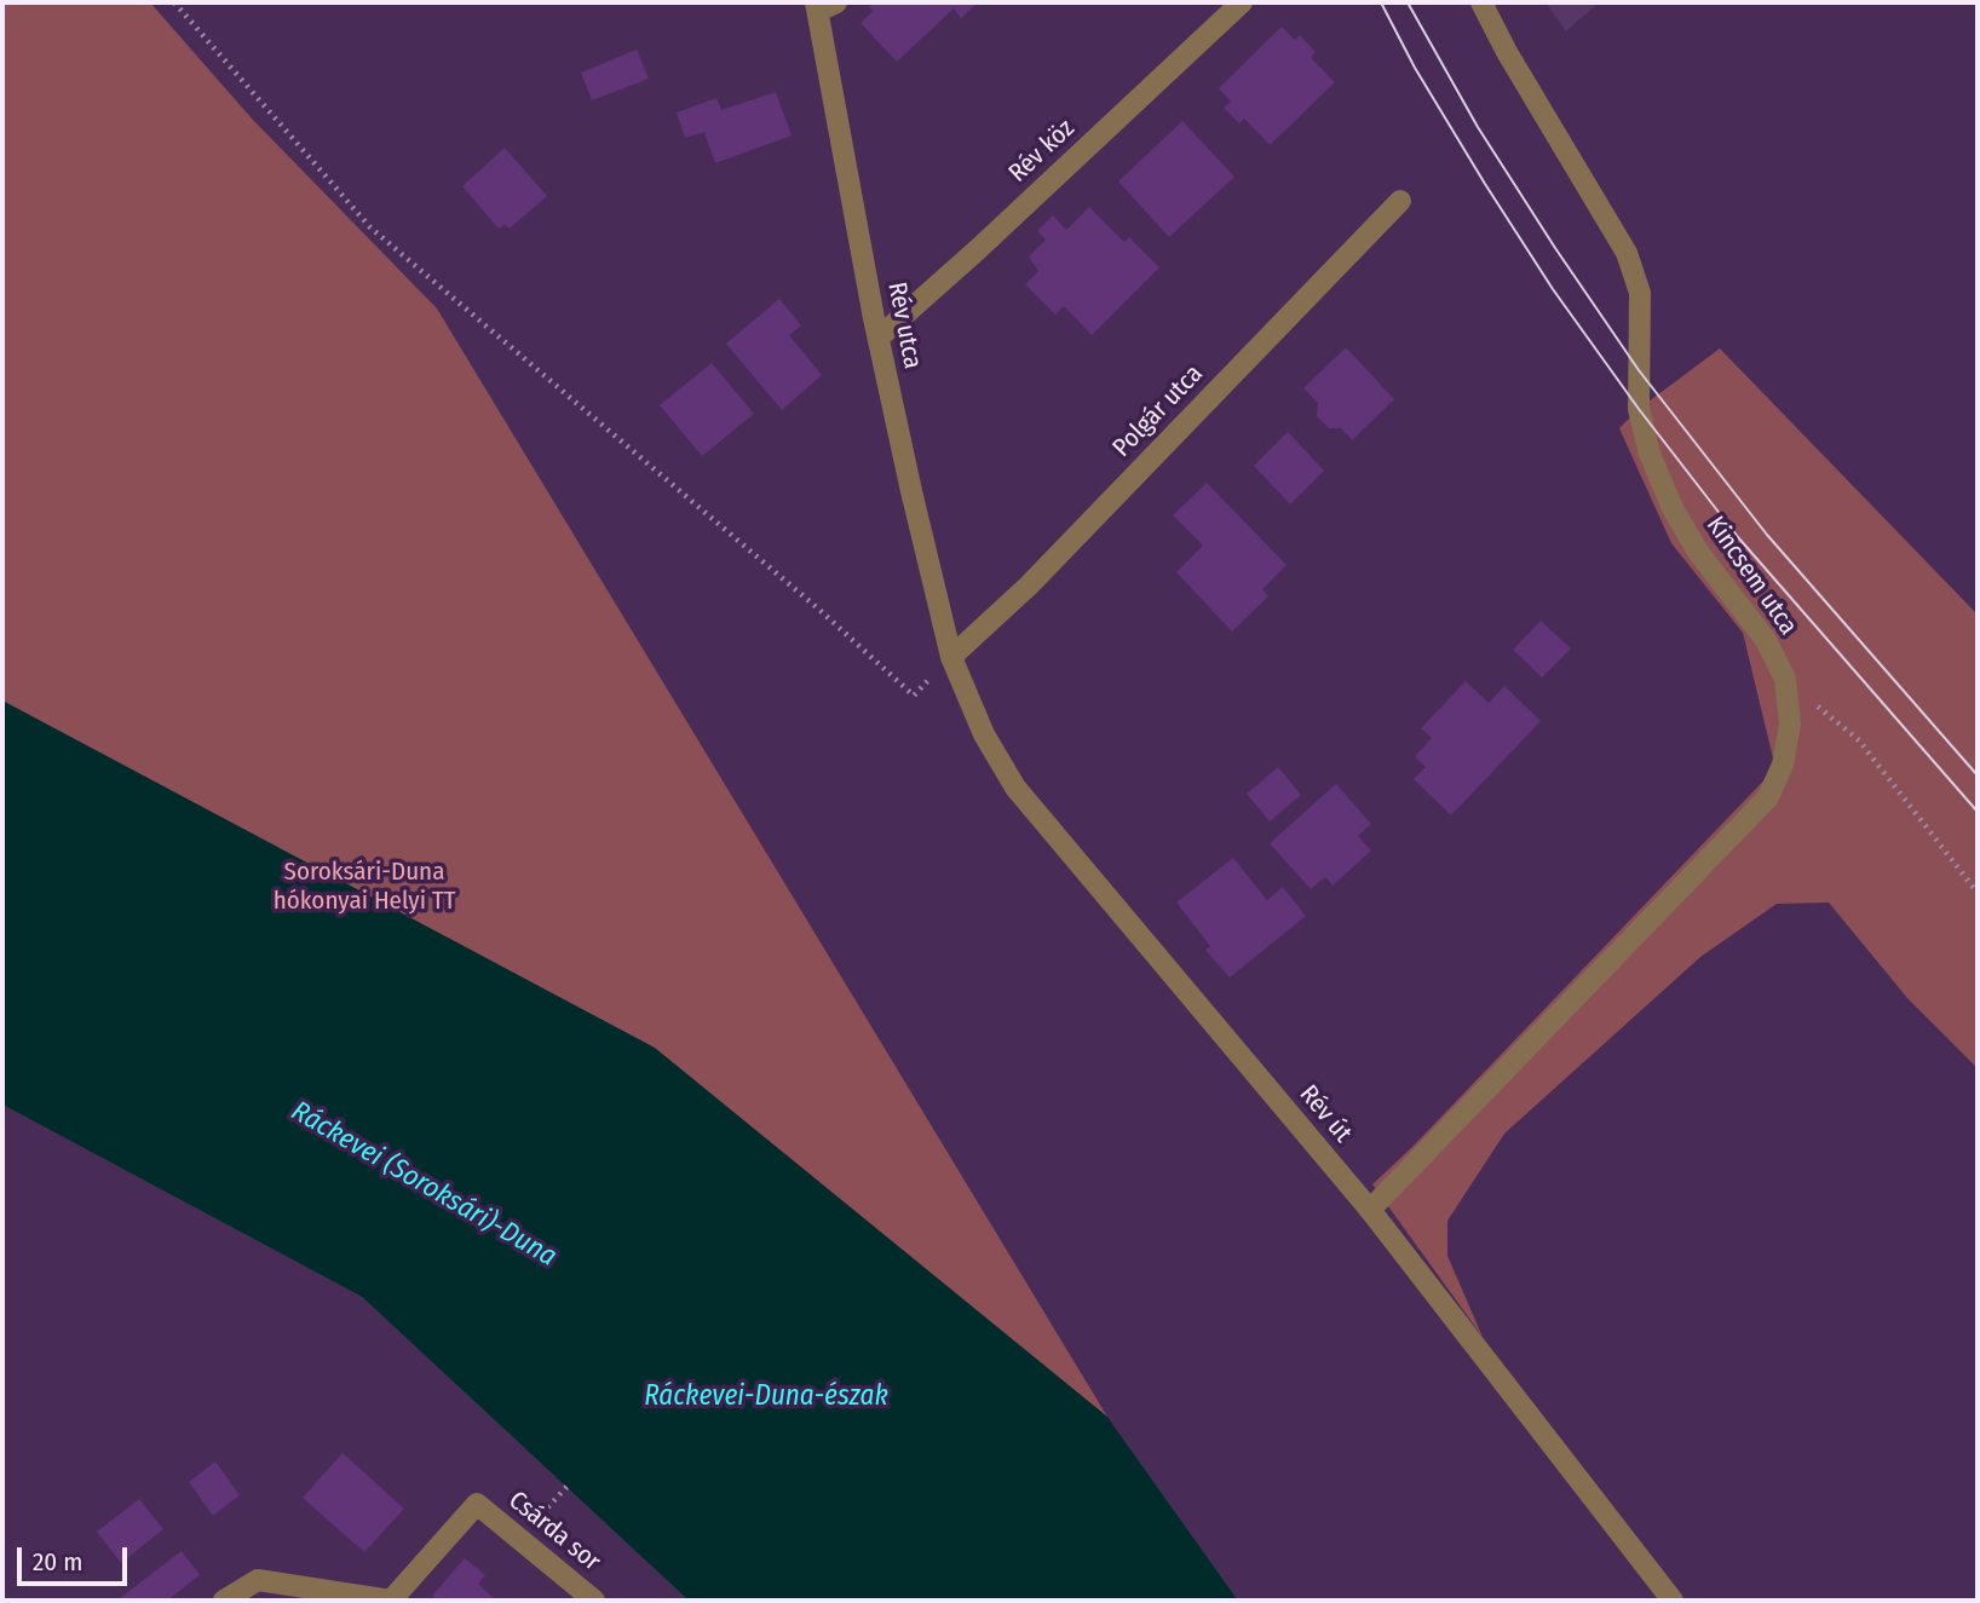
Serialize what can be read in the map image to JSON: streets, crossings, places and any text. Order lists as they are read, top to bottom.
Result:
{
  "streets": {
    "street": [
      "Rév köz",
      "Rév utca",
      "Polgár utca",
      "Kincsem utca",
      "Rév út",
      "Csárda sor"
    ]
  },
  "crossings": [
    ["Rév köz", "Rév utca"],
    ["Rév utca", "Polgár utca"],
    ["Rév utca", "Rév út"],
    ["Polgár utca", "Rév út"],
    ["Kincsem utca", "Rév út"]
  ],
  "water": ["Ráckevei (Soroksári)-Duna", "Ráckevei-Duna-észak"],
  "parks": ["Soroksári-Duna hókonyai Helyi TT"],
  "scale_bar": "20 m"
}
